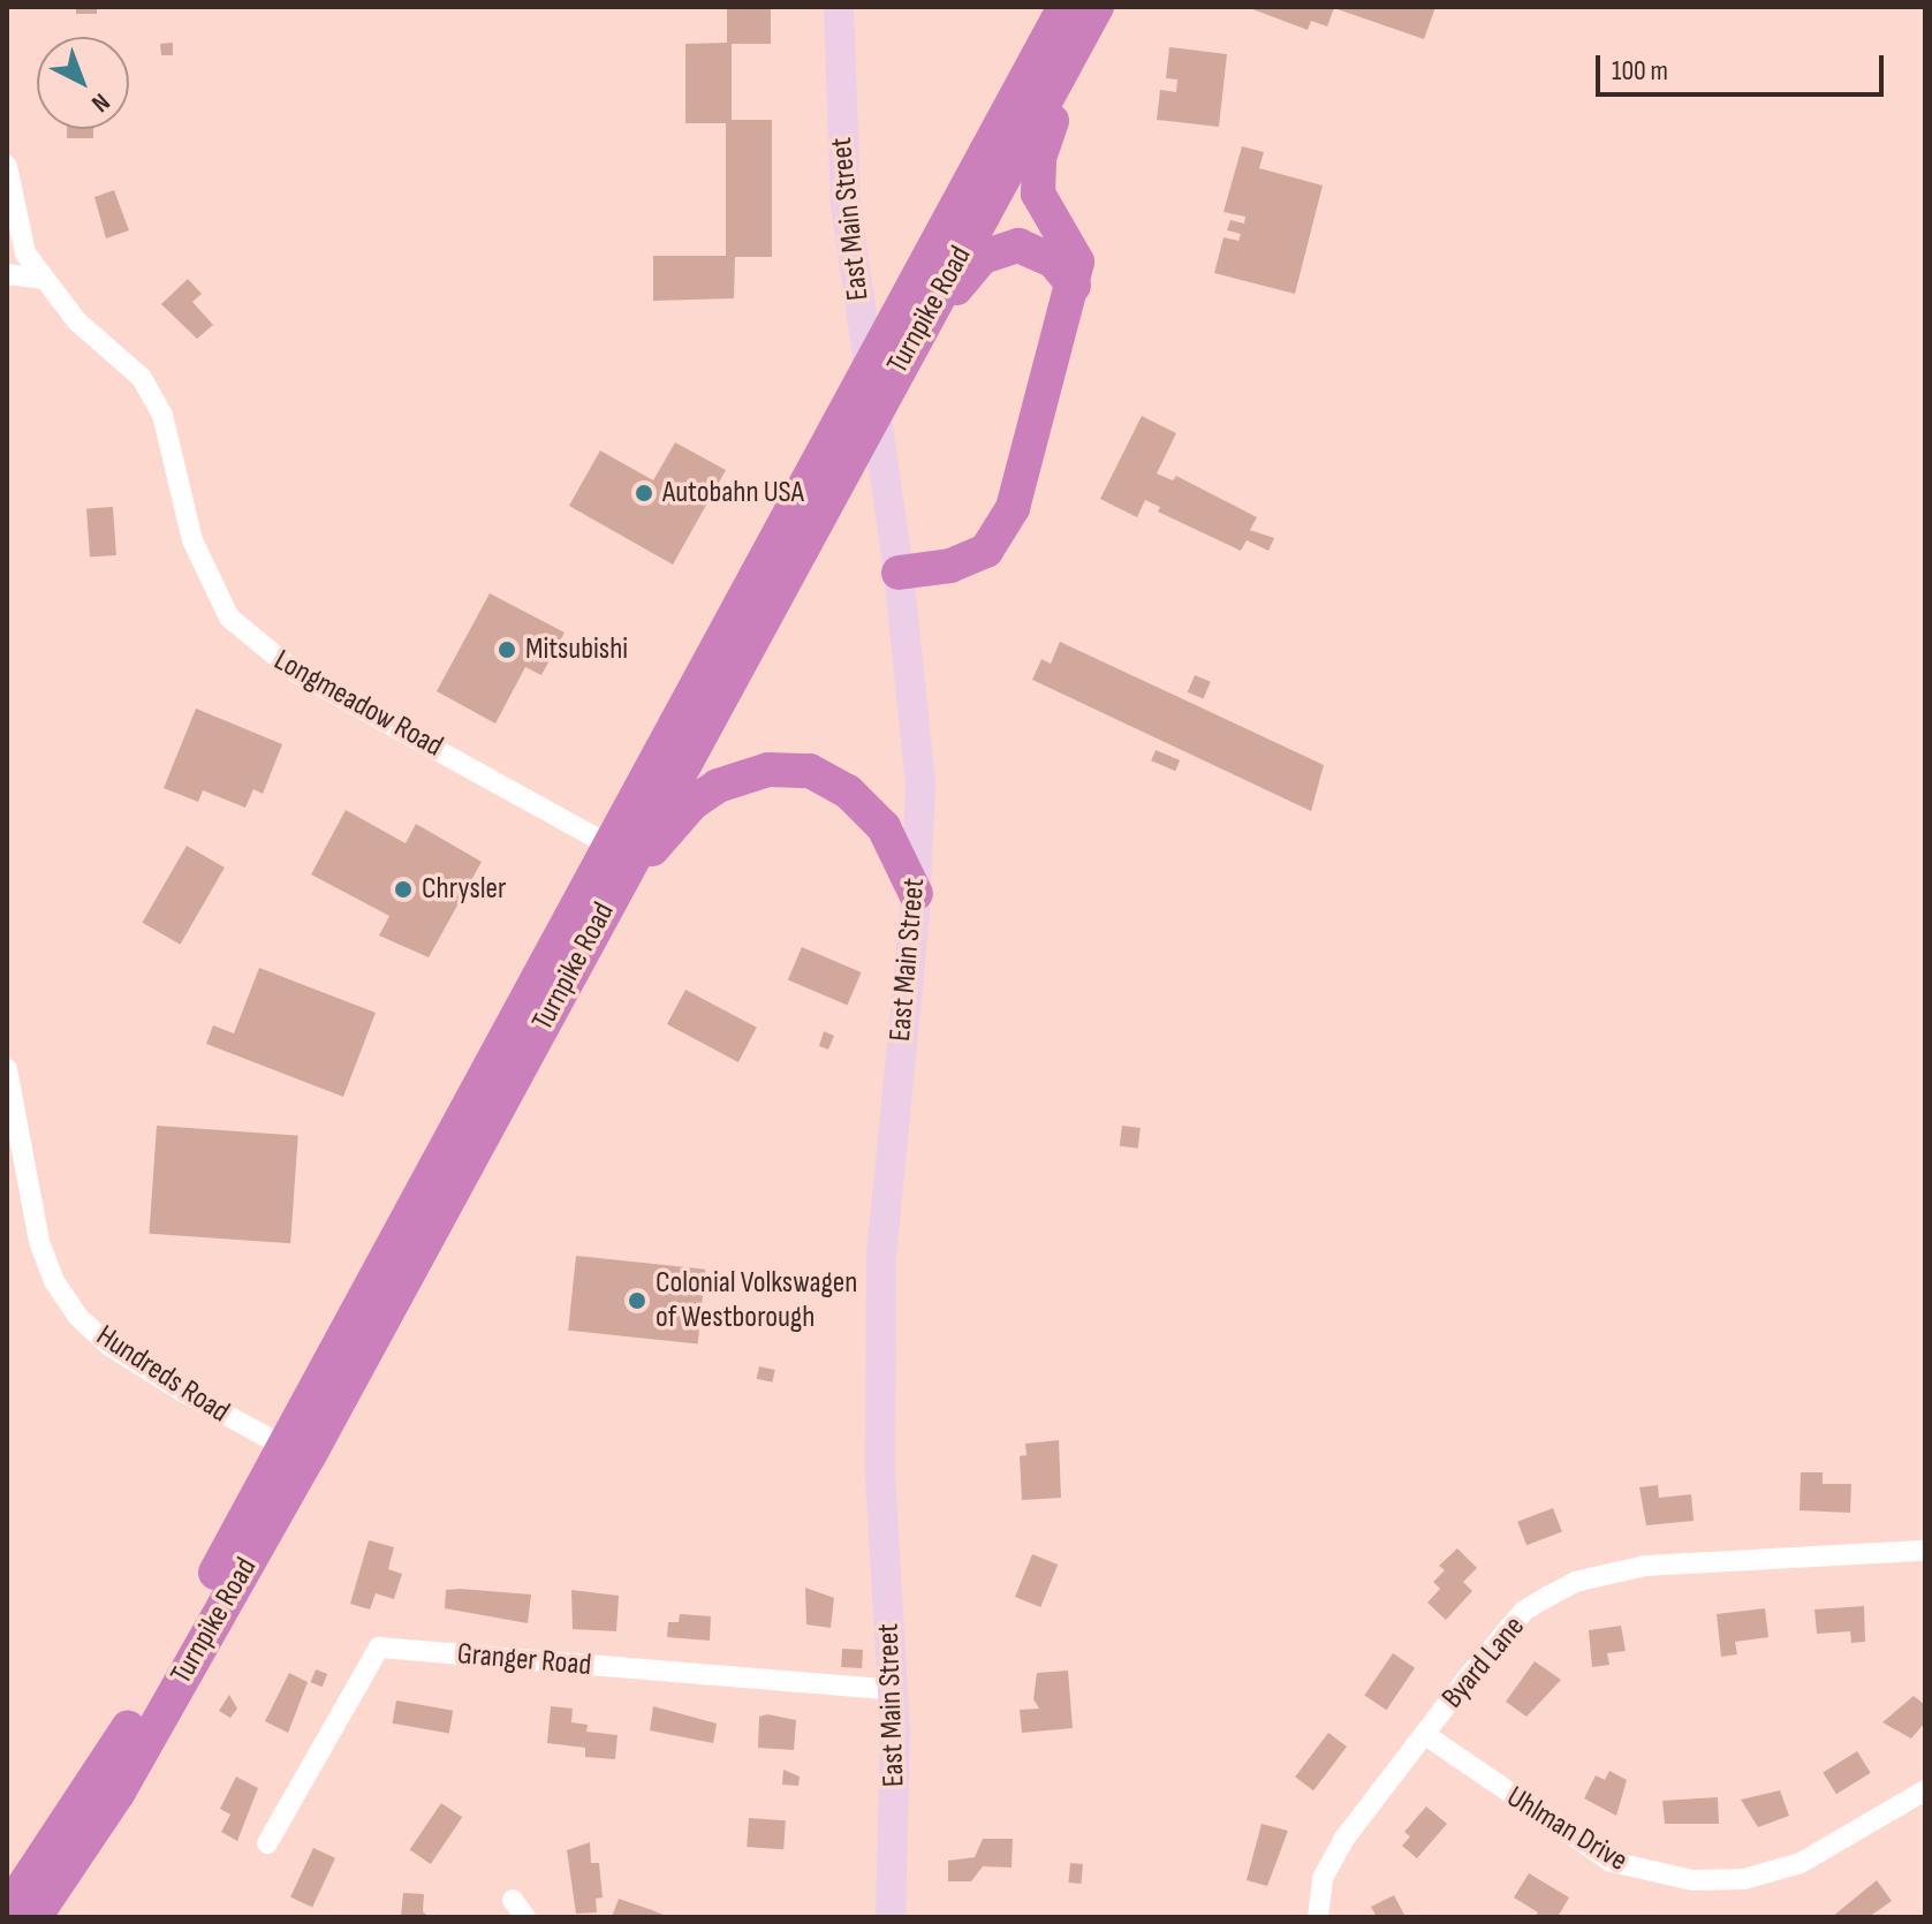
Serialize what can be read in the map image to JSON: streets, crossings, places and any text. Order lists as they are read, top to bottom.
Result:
{
  "streets": {
    "highway": ["Turnpike Road"],
    "main road": ["East Main Street"],
    "street": [
      "Longmeadow Road",
      "Hundreds Road",
      "Granger Road",
      "Byard Lane",
      "Uhlman Drive"
    ]
  },
  "crossings": [
    ["East Main Street", "Granger Road"],
    ["Turnpike Road", "Longmeadow Road"],
    ["Turnpike Road", "Hundreds Road"],
    ["Byard Lane", "Uhlman Drive"]
  ],
  "places": [
    "Autobahn USA",
    "Mitsubishi",
    "Chrysler",
    "Colonial Volkswagen of Westborough"
  ],
  "scale_bar": "100 m",
  "north": "bottom right"
}
